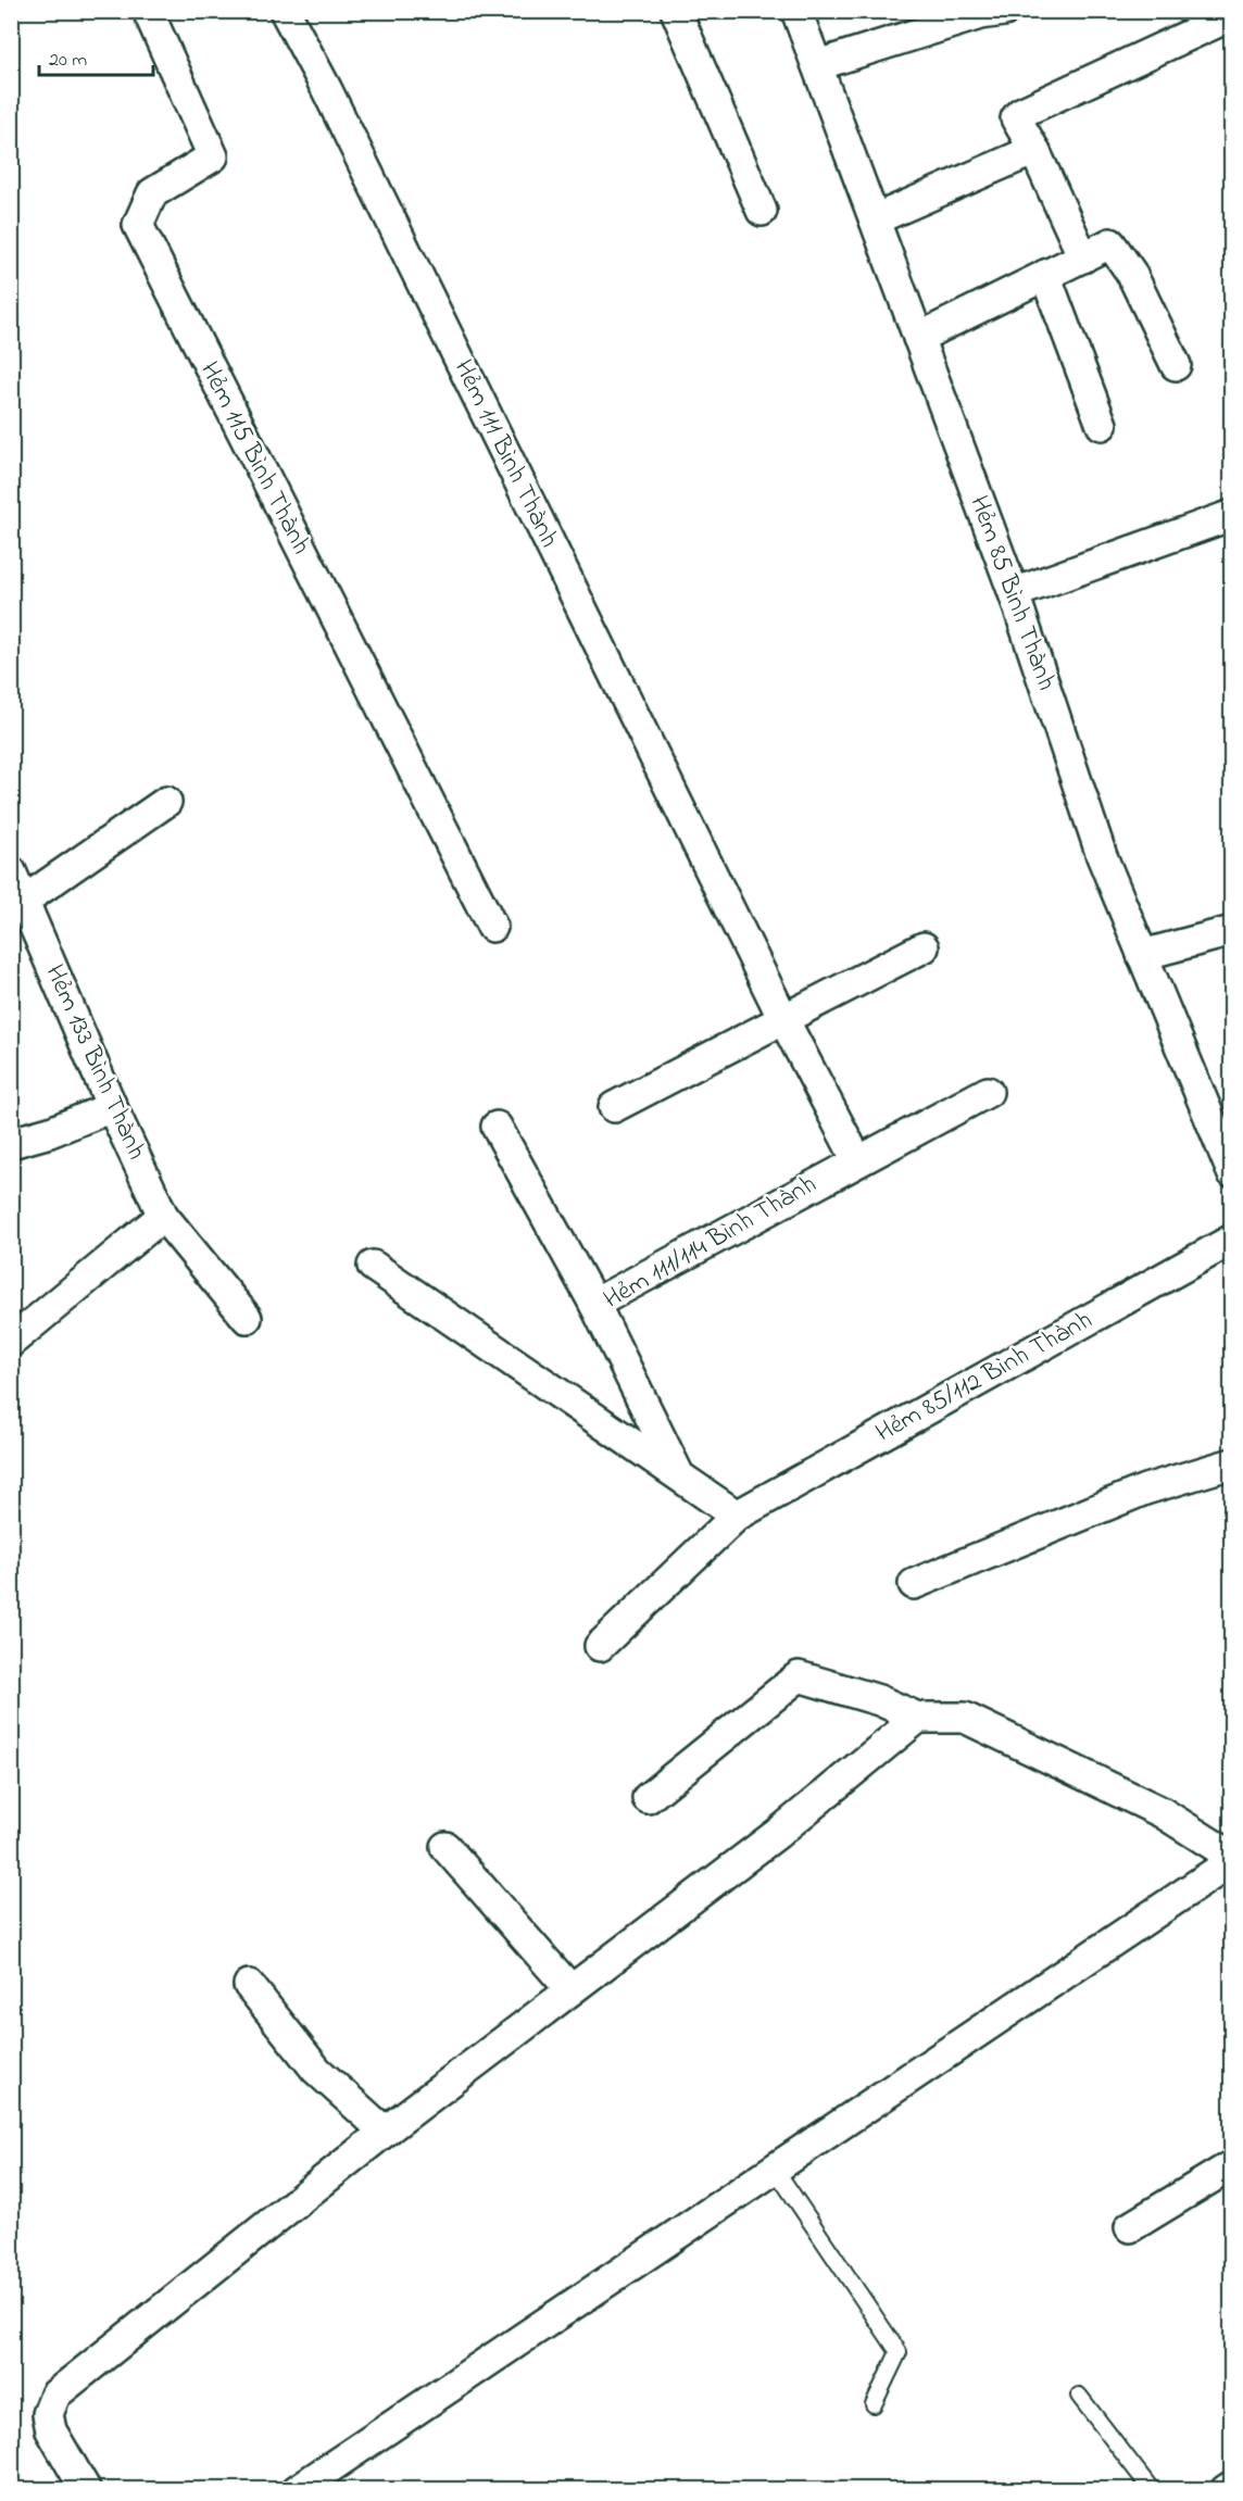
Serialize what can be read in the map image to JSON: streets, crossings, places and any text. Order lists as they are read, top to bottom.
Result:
{
  "streets": {
    "street": [
      "Hẻm 111 Bình Thành",
      "Hẻm 115 Bình Thành",
      "Hẻm 85 Bình Thành",
      "Hẻm 133 Bình Thành",
      "Hẻm 111/114 Bình Thành",
      "Hẻm 85/112 Bình Thành"
    ]
  },
  "scale_bar": "20 m"
}
